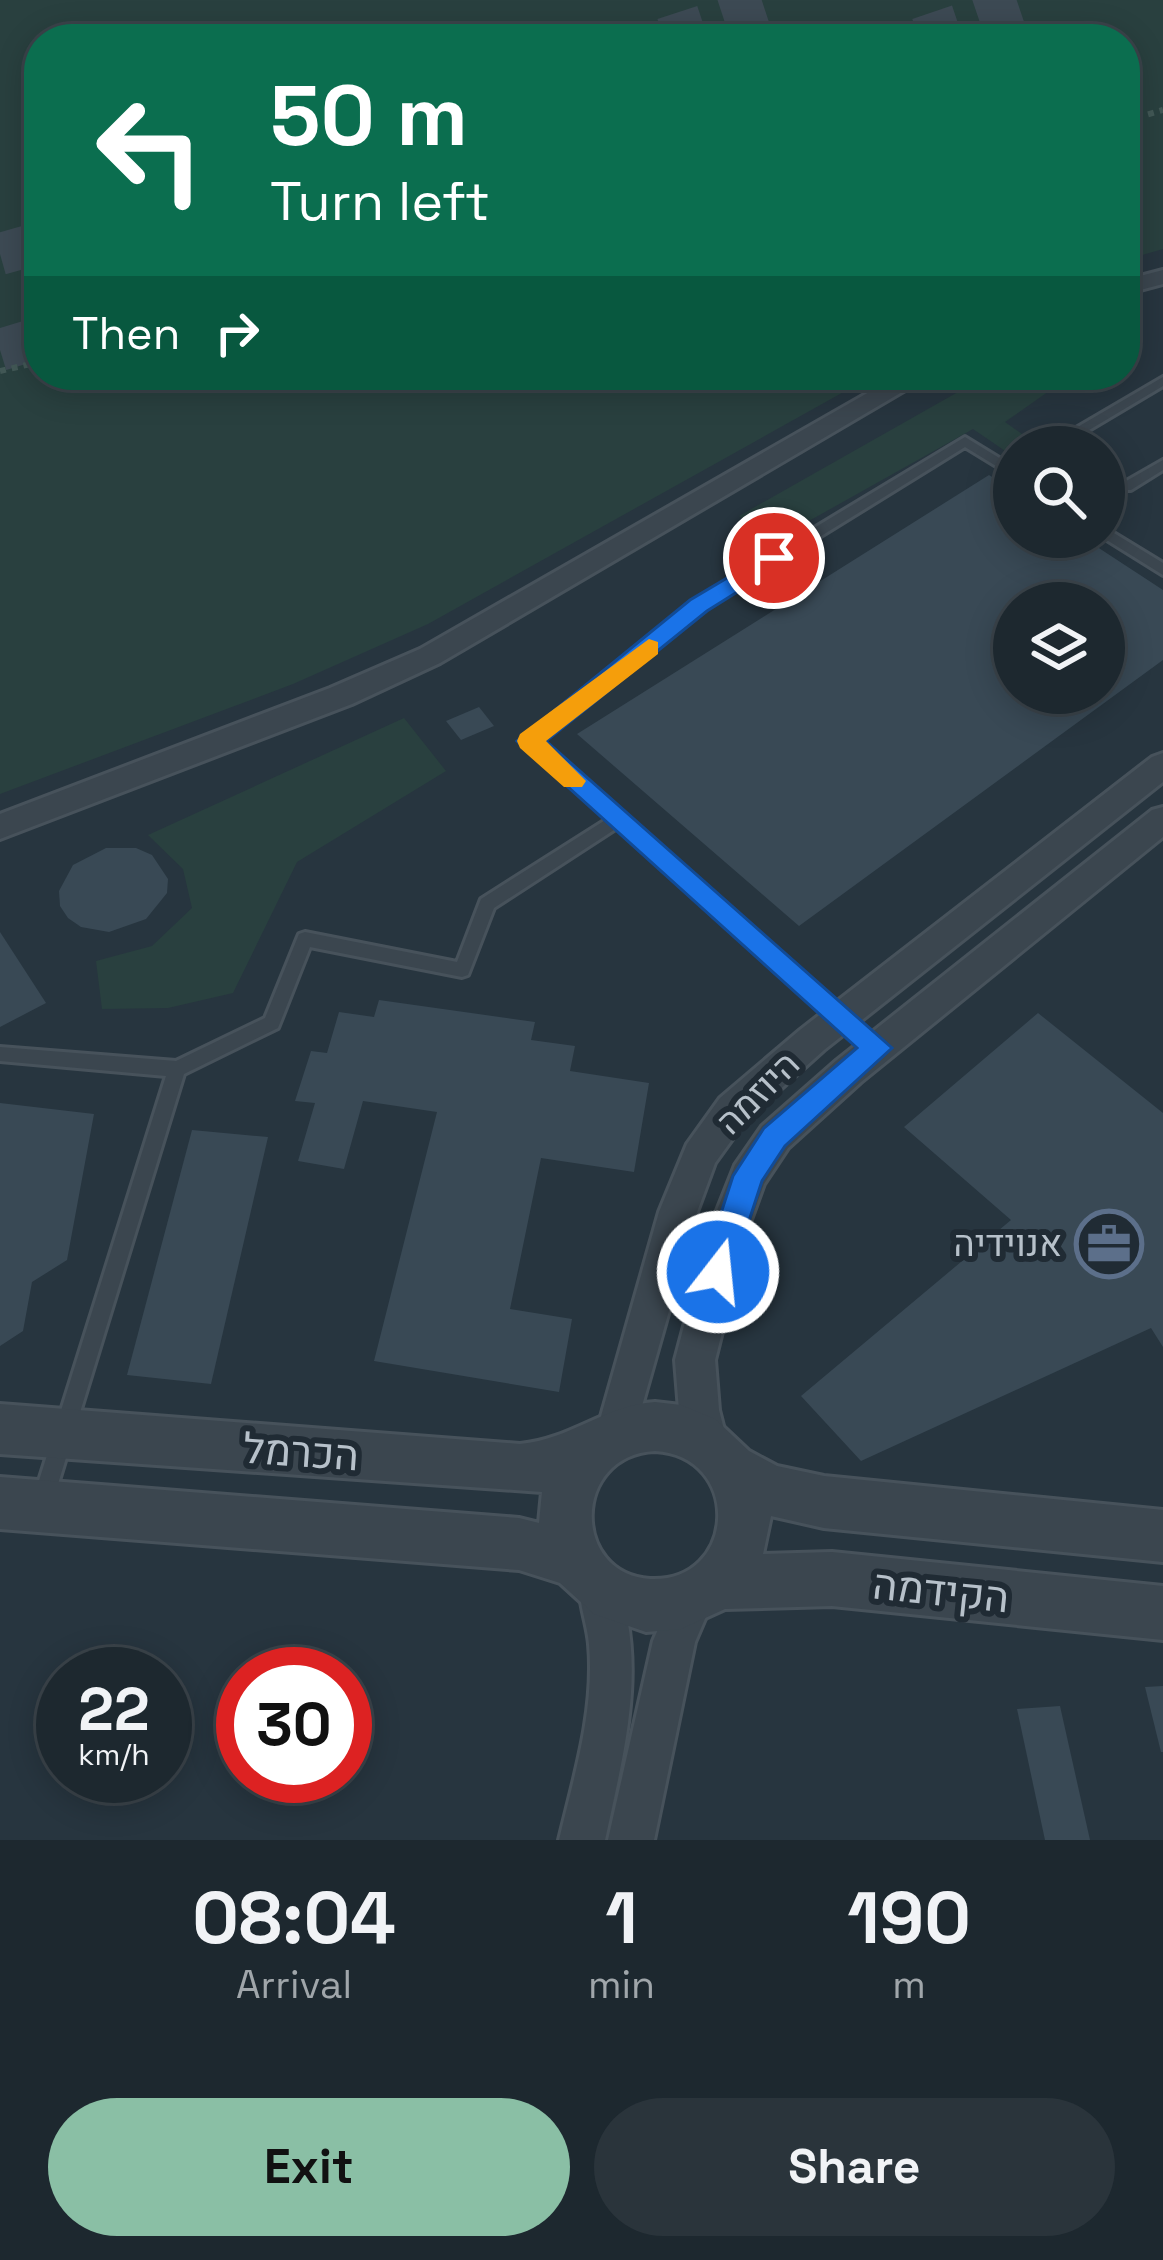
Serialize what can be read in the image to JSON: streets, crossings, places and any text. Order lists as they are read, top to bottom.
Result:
{
  "streets": {
    "street": ["היוזמה", "הכרמל", "הקידמה"]
  },
  "crossings": [
    ["היוזמה", "הכרמל"],
    ["היוזמה", "הקידמה"],
    ["הכרמל", "הקידמה"]
  ],
  "places": {
    "office": ["אנוידיה"]
  },
  "page": {
    "turn": ["50 m", "Turn left"],
    "then": "Then",
    "speed": "22 km/h",
    "limit": "30",
    "eta": [
      "08:04",
      "Arrival",
      "1",
      "min",
      "190",
      "m"
    ],
    "buttons": ["Exit", "Share"]
  }
}
